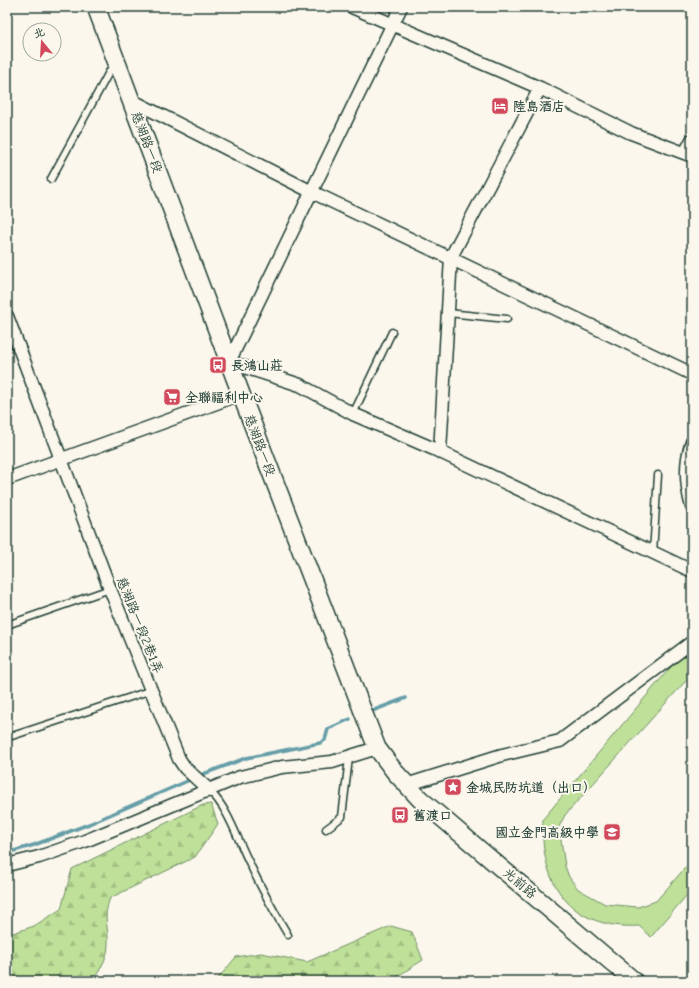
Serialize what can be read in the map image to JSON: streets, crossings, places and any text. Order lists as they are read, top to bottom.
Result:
{
  "streets": {
    "main road": ["慈湖路一段", "光前路"],
    "street": ["慈湖路一段2巷1弄"]
  },
  "crossings": [
    ["慈湖路一段", "光前路"]
  ],
  "places": {
    "hotel": ["陸島酒店"],
    "bus stop": ["長鴻山莊", "舊渡口"],
    "supermarket": ["全聯福利中心"],
    "place": ["金城民防坑道（出口）"],
    "school or university": ["國立金門高級中學"]
  },
  "north": "top"
}
